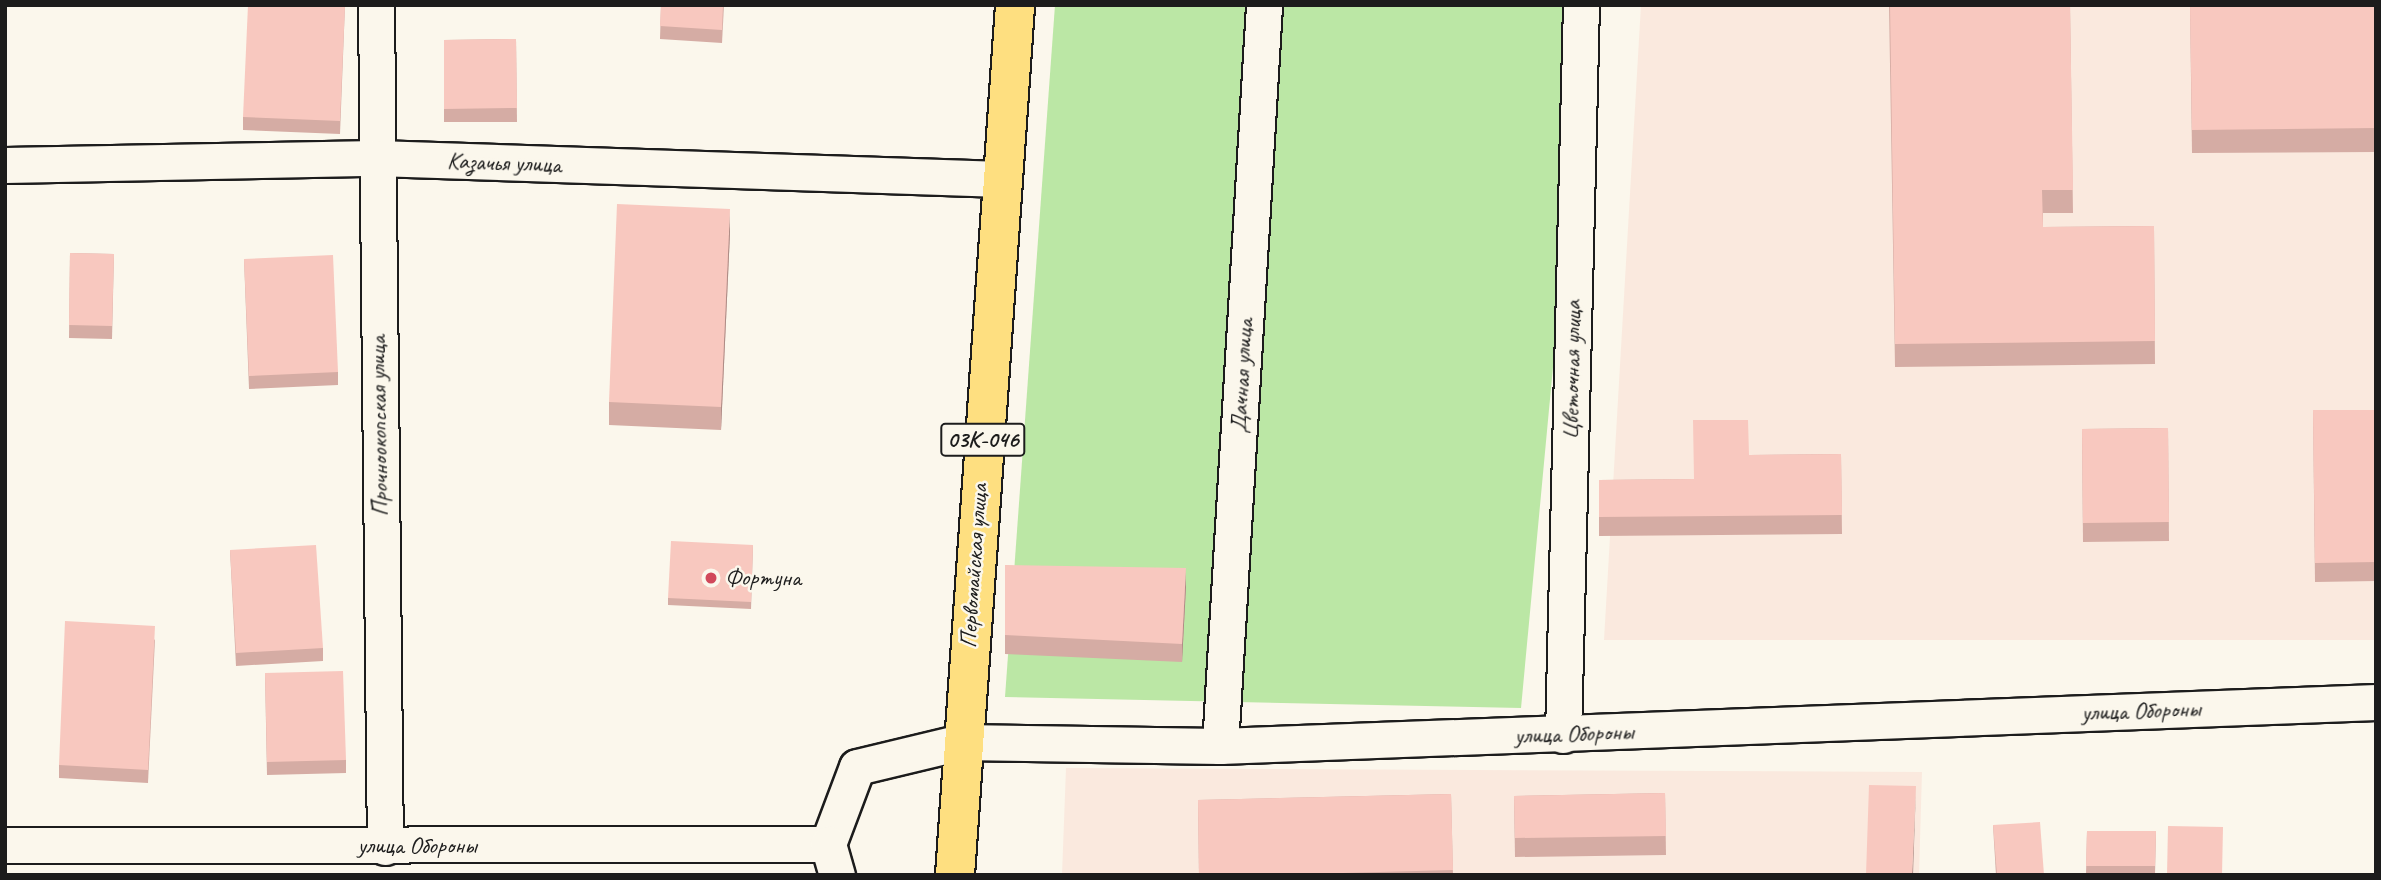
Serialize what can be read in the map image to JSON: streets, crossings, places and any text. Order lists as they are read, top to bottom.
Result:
{
  "streets": {
    "main road": ["03К-046", "Первомайская улица"],
    "street": [
      "Казачья улица",
      "Цветочная улица",
      "Дачная улица",
      "Прочноокопская улица",
      "улица Обороны"
    ]
  },
  "crossings": [
    ["Казачья улица", "Прочноокопская улица"],
    ["Казачья улица", "Первомайская улица"],
    ["Цветочная улица", "улица Обороны"],
    ["Дачная улица", "улица Обороны"],
    ["Прочноокопская улица", "улица Обороны"],
    ["Первомайская улица", "улица Обороны"]
  ],
  "places": ["Фортуна"]
}
